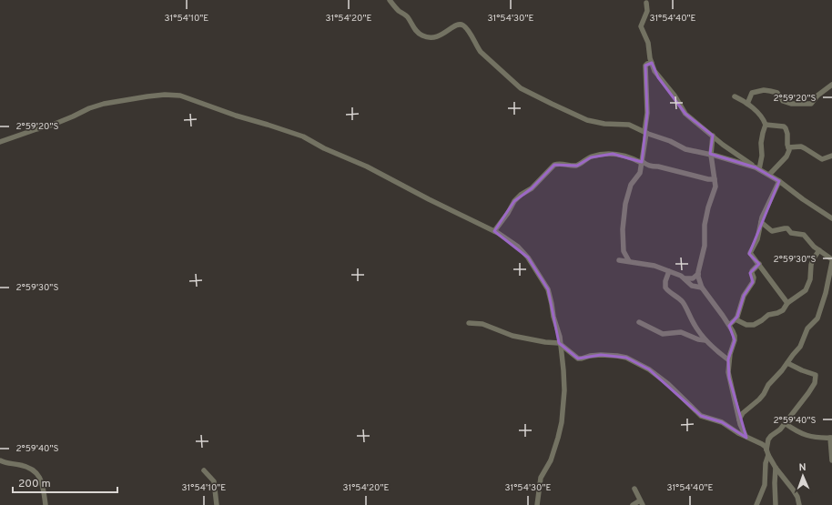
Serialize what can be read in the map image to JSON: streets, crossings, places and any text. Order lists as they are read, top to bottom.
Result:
{
  "scale_bar": "200 m",
  "north": "top",
  "coordinates": [
    "31°54'10\"E",
    "31°54'20\"E",
    "31°54'30\"E",
    "31°54'40\"E",
    "2°59'20\"S",
    "2°59'30\"S",
    "2°59'40\"S"
  ]
}
